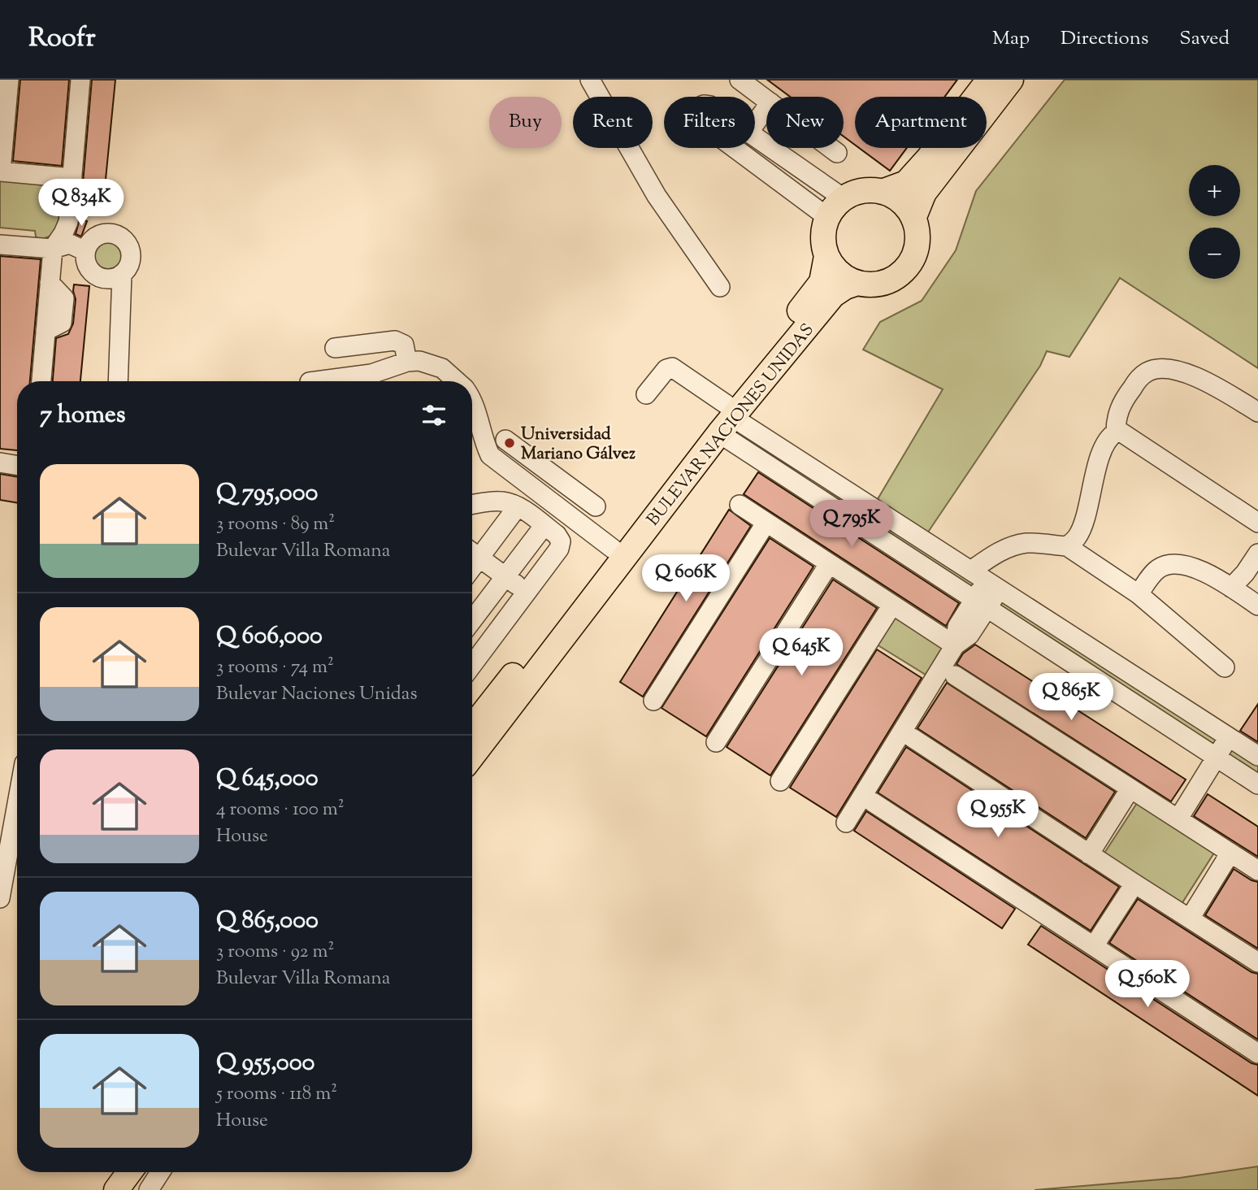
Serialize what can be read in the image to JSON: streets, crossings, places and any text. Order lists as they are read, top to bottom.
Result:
{
  "streets": {
    "main road": ["BULEVAR NACIONES UNIDAS"]
  },
  "places": ["Universidad Mariano Gálvez"],
  "page": {
    "header": "Roofr",
    "nav": ["Map", "Directions", "Saved"],
    "chip": [
      "Buy",
      "Rent",
      "Filters",
      "New",
      "Apartment"
    ],
    "map_buttons": ["+", "−"],
    "price": [
      "Q 834K",
      "Q 795K",
      "Q 606K",
      "Q 645K",
      "Q 865K",
      "Q 955K",
      "Q 560K"
    ],
    "heading": "7 homes",
    "list": [
      {
        "name": "Q 795,000",
        "note": "3 rooms · 89 m² · Bulevar Villa Romana"
      },
      {
        "name": "Q 606,000",
        "note": "3 rooms · 74 m² · Bulevar Naciones Unidas"
      },
      {
        "name": "Q 645,000",
        "note": "4 rooms · 100 m² · House"
      },
      {
        "name": "Q 865,000",
        "note": "3 rooms · 92 m² · Bulevar Villa Romana"
      },
      {
        "name": "Q 955,000",
        "note": "5 rooms · 118 m² · House"
      }
    ]
  }
}
